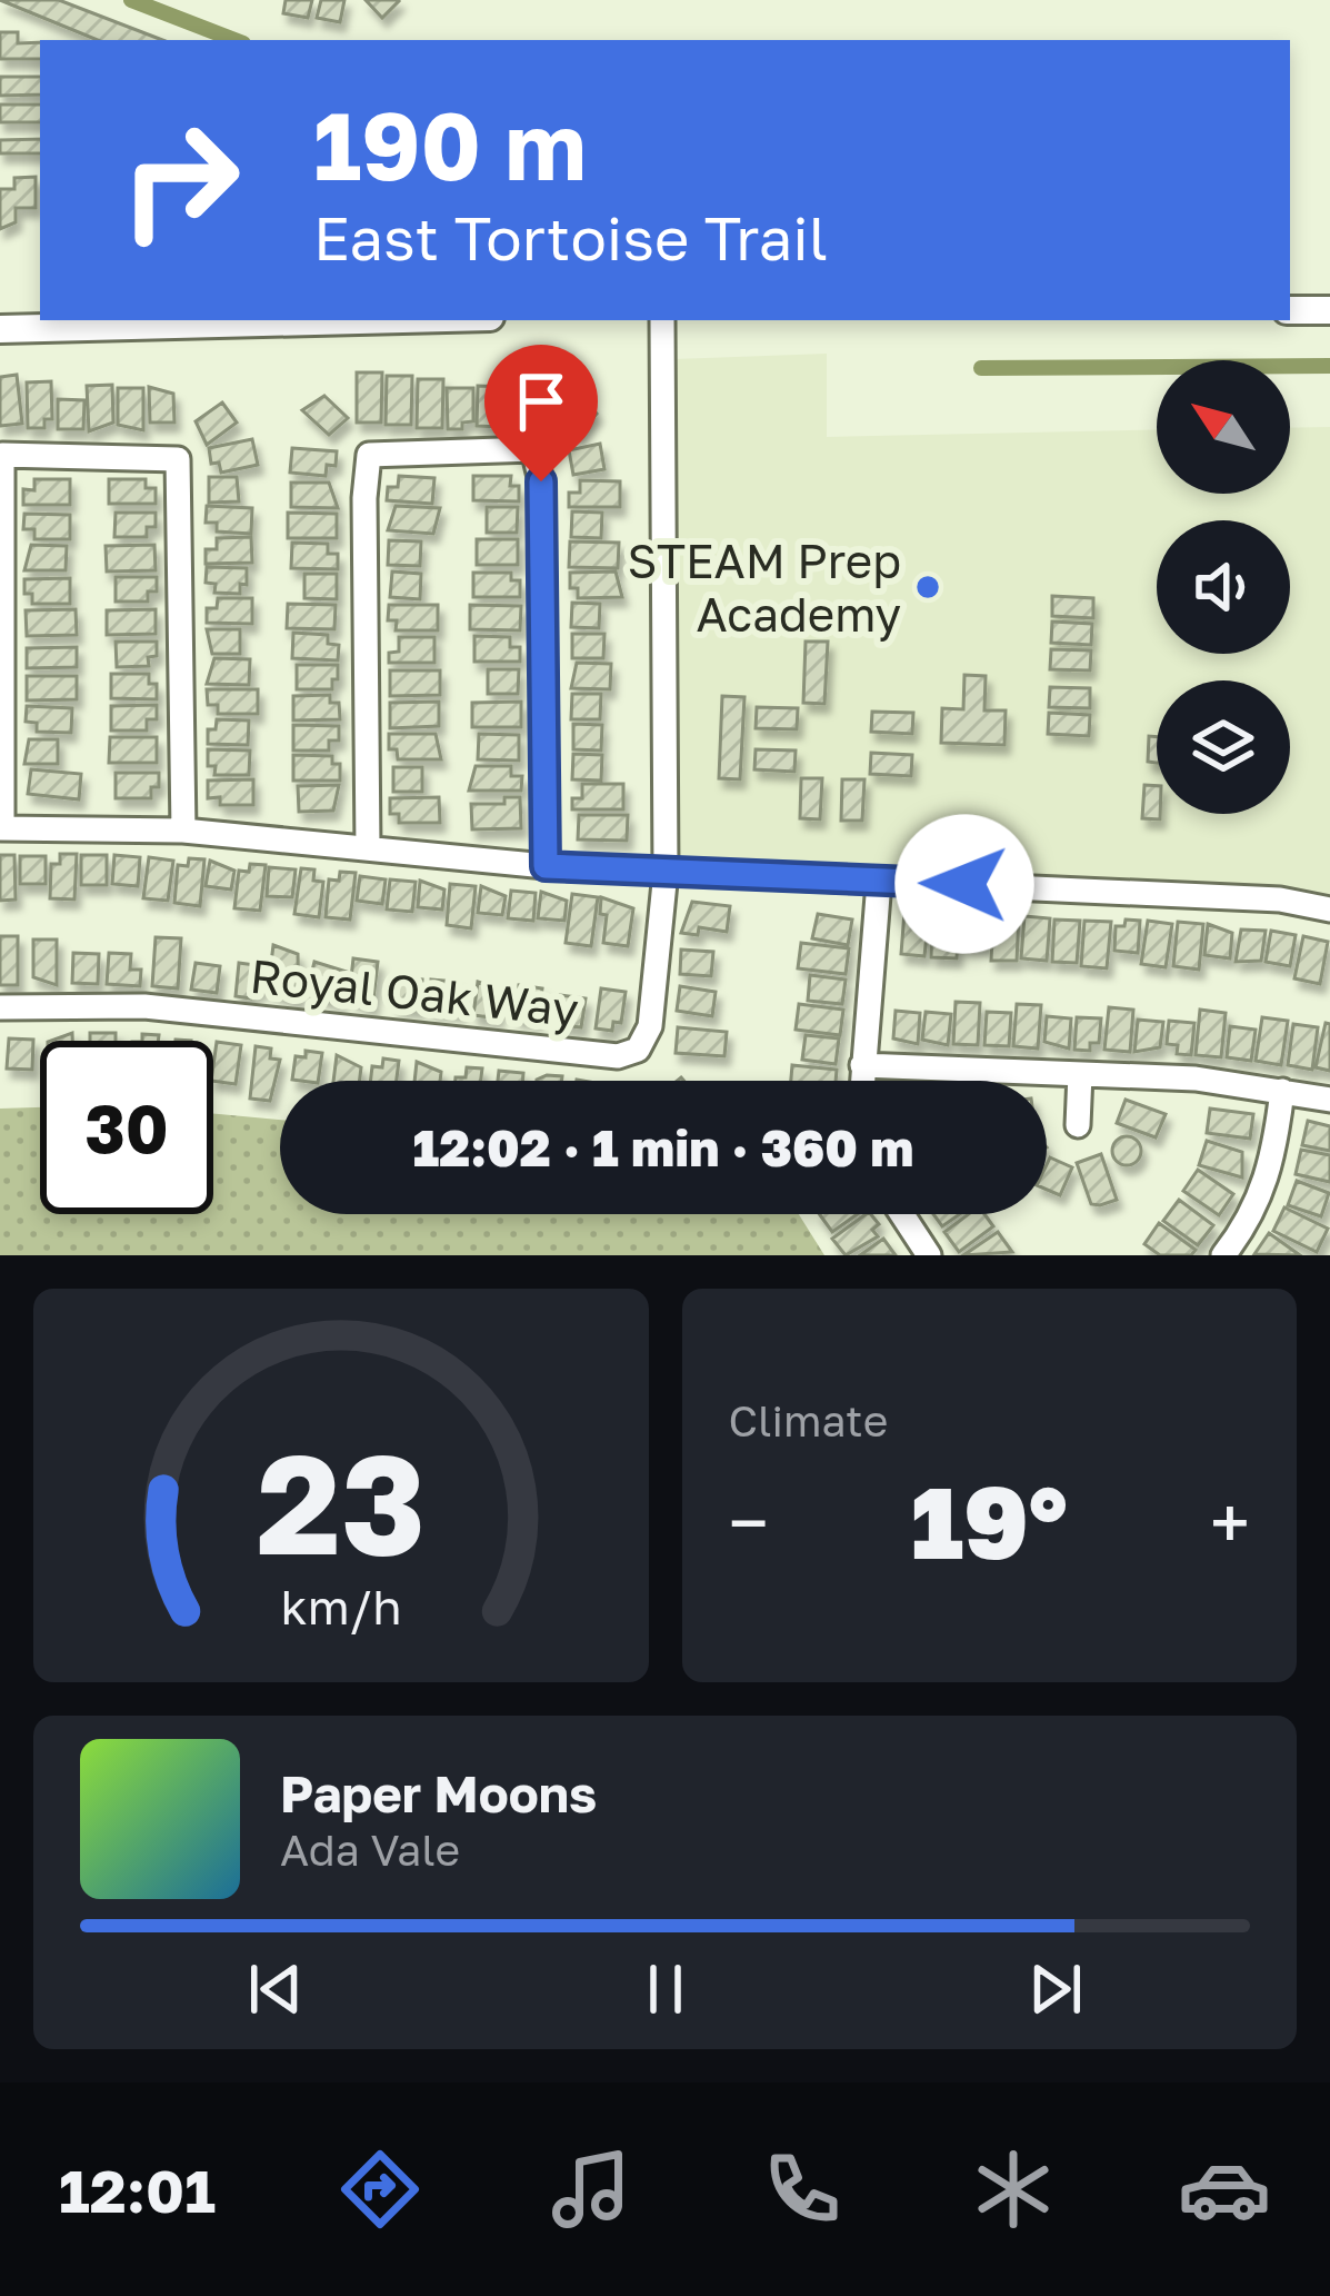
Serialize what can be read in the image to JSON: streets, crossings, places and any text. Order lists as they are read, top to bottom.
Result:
{
  "streets": {
    "street": ["Royal Oak Way"]
  },
  "places": ["STEAM Prep Academy"],
  "north": "top left",
  "page": {
    "turn": ["190 m", "East Tortoise Trail"],
    "limit": "30",
    "trip": "12:02 · 1 min · 360 m",
    "tile": "Climate",
    "heat": ["−", "19°", "+"],
    "song": ["Paper Moons", "Ada Vale"],
    "tabs": "12:01",
    "gauge": ["23", "km/h"]
  }
}
